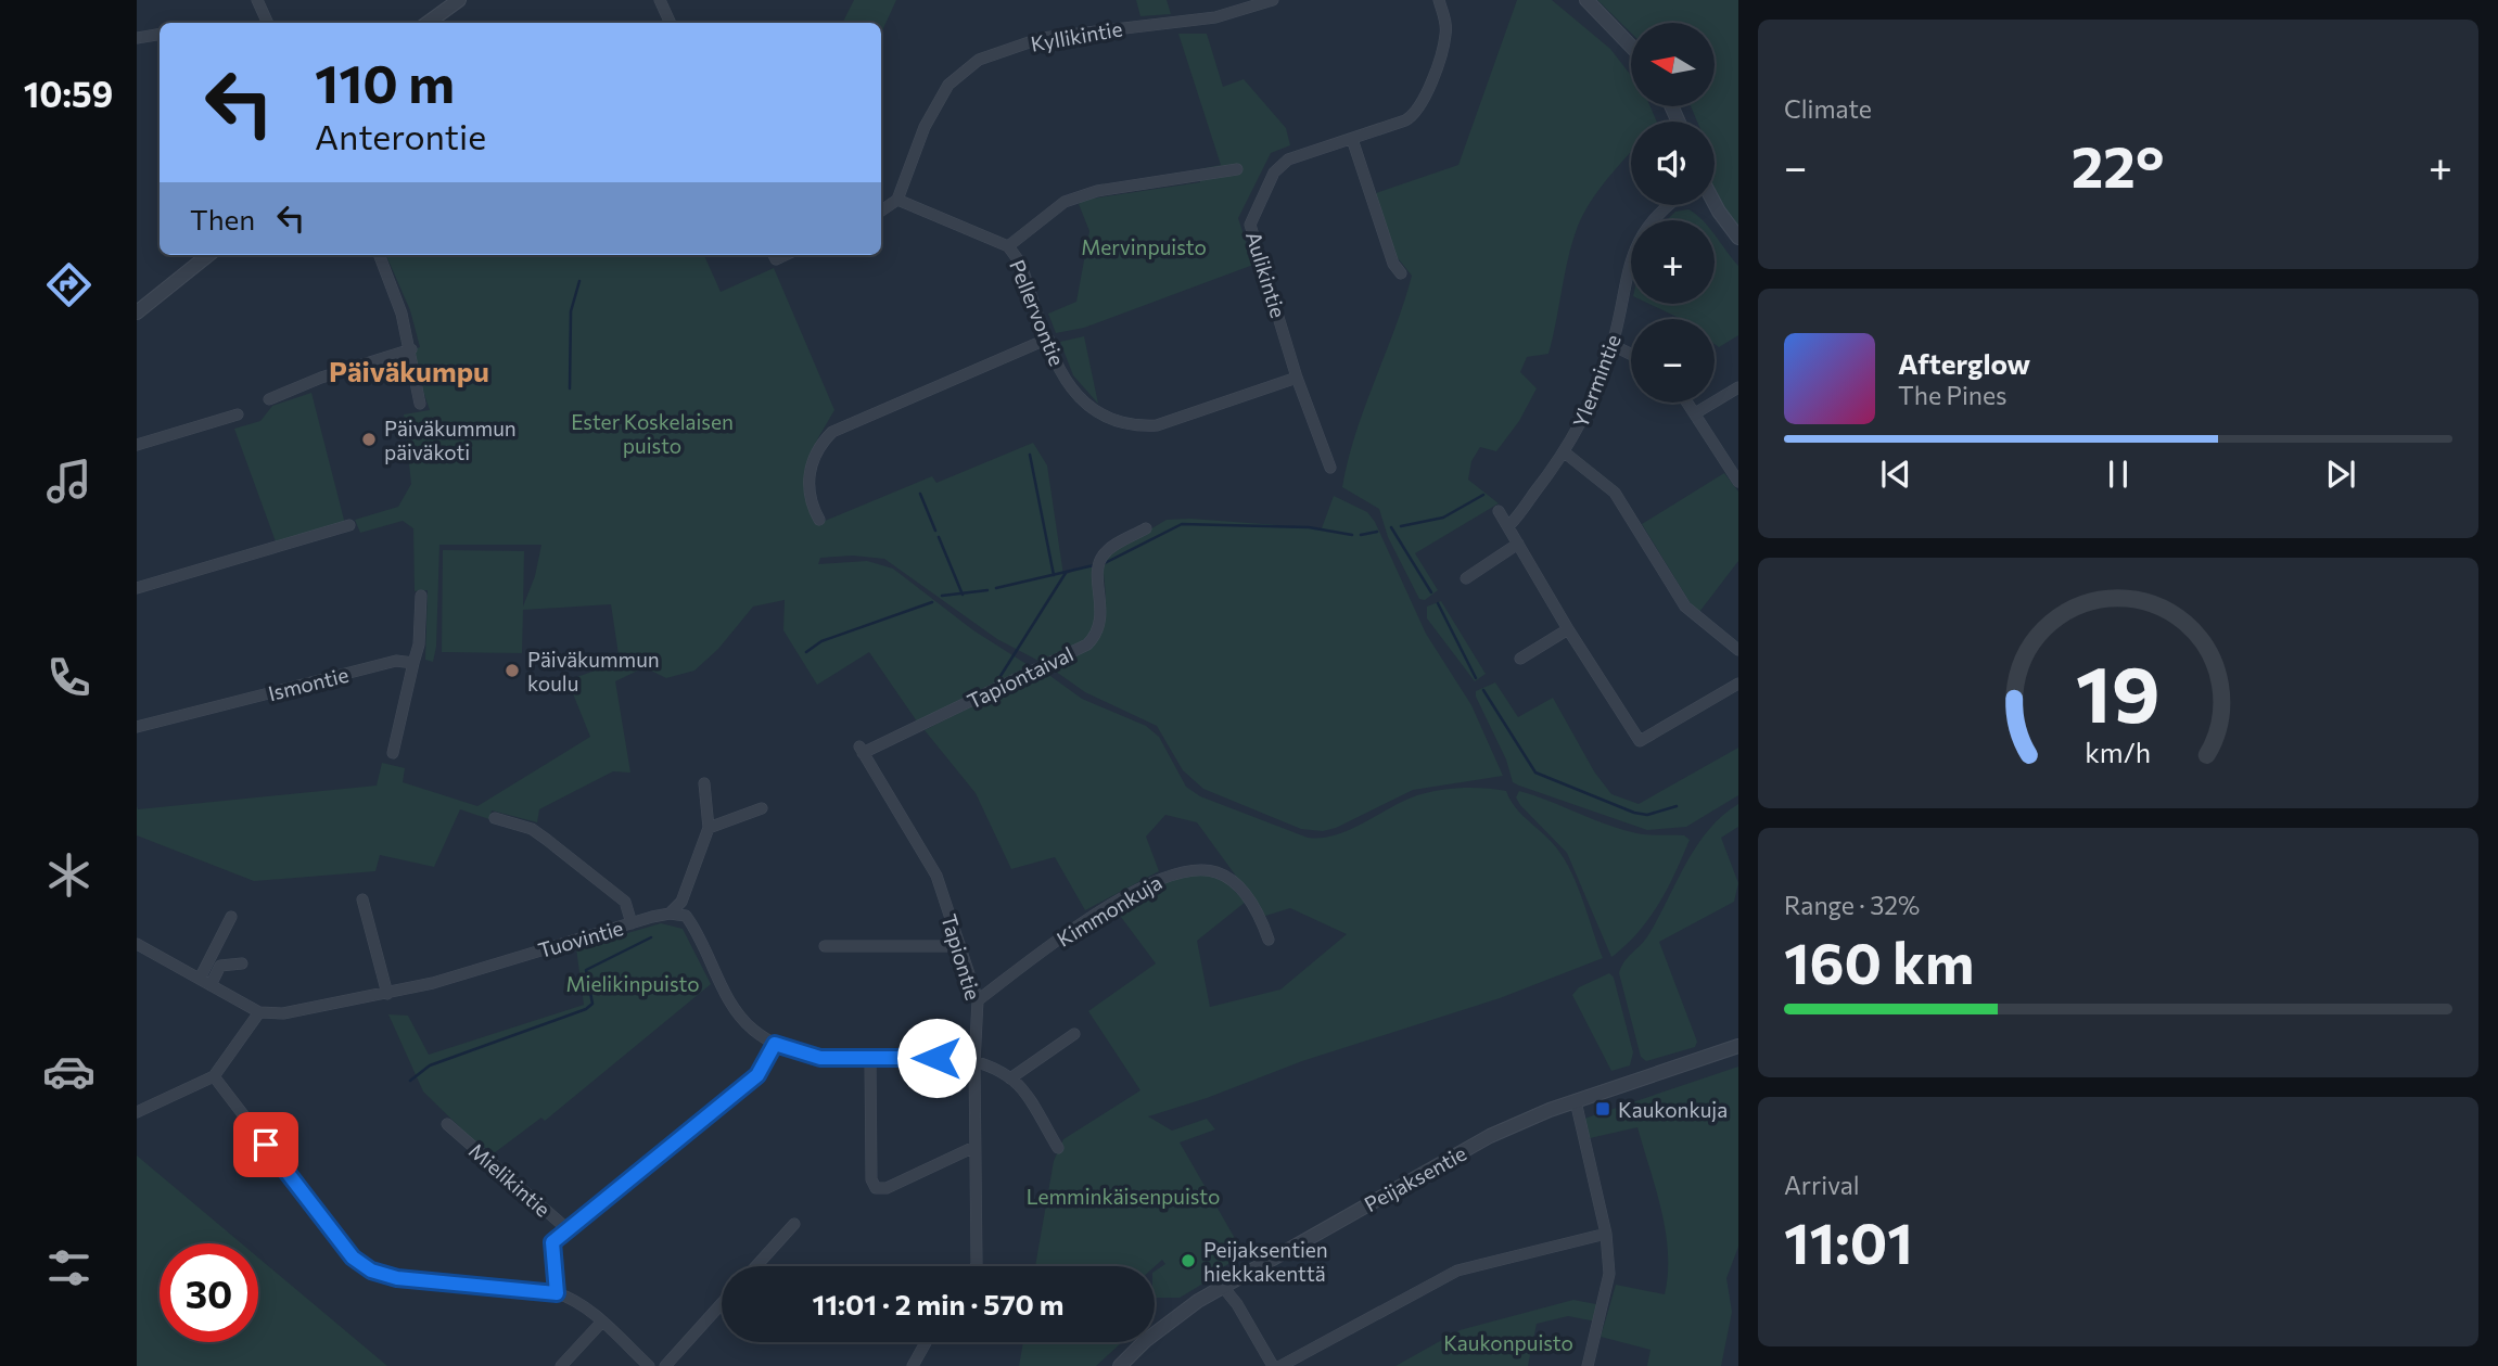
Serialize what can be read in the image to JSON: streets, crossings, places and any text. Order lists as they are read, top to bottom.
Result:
{
  "streets": {
    "street": [
      "Kyllikintie",
      "Aulikintie",
      "Pellervontie",
      "Ylermintie",
      "Tapiontaival",
      "Ismontie",
      "Kimmonkuja",
      "Tuovintie",
      "Tapiontie",
      "Peijaksentie",
      "Mielikintie"
    ]
  },
  "crossings": [
    ["Kyllikintie", "Pellervontie"],
    ["Aulikintie", "Pellervontie"],
    ["Tapiontaival", "Tapiontie"],
    ["Kimmonkuja", "Tapiontie"]
  ],
  "districts": ["Päiväkumpu"],
  "parks": [
    "Mervinpuisto",
    "Ester Koskelaisen puisto",
    "Mielikinpuisto",
    "Lemminkäisenpuisto",
    "Kaukonpuisto"
  ],
  "places": {
    "other": ["Päiväkummun päiväkoti", "Päiväkummun koulu", "Peijaksentien hiekkakenttä"],
    "transit": ["Kaukonkuja"]
  },
  "north": "left",
  "page": {
    "tabs": "10:59",
    "tile": [
      "Climate",
      ["Range · 32%", "160 km"],
      ["Arrival", "11:01"]
    ],
    "map_buttons": ["+", "−"],
    "turn": ["110 m", "Anterontie"],
    "heat": ["−", "22°", "+"],
    "then": "Then",
    "song": ["Afterglow", "The Pines"],
    "limit": "30",
    "trip": "11:01 · 2 min · 570 m",
    "gauge": ["19", "km/h"]
  }
}
